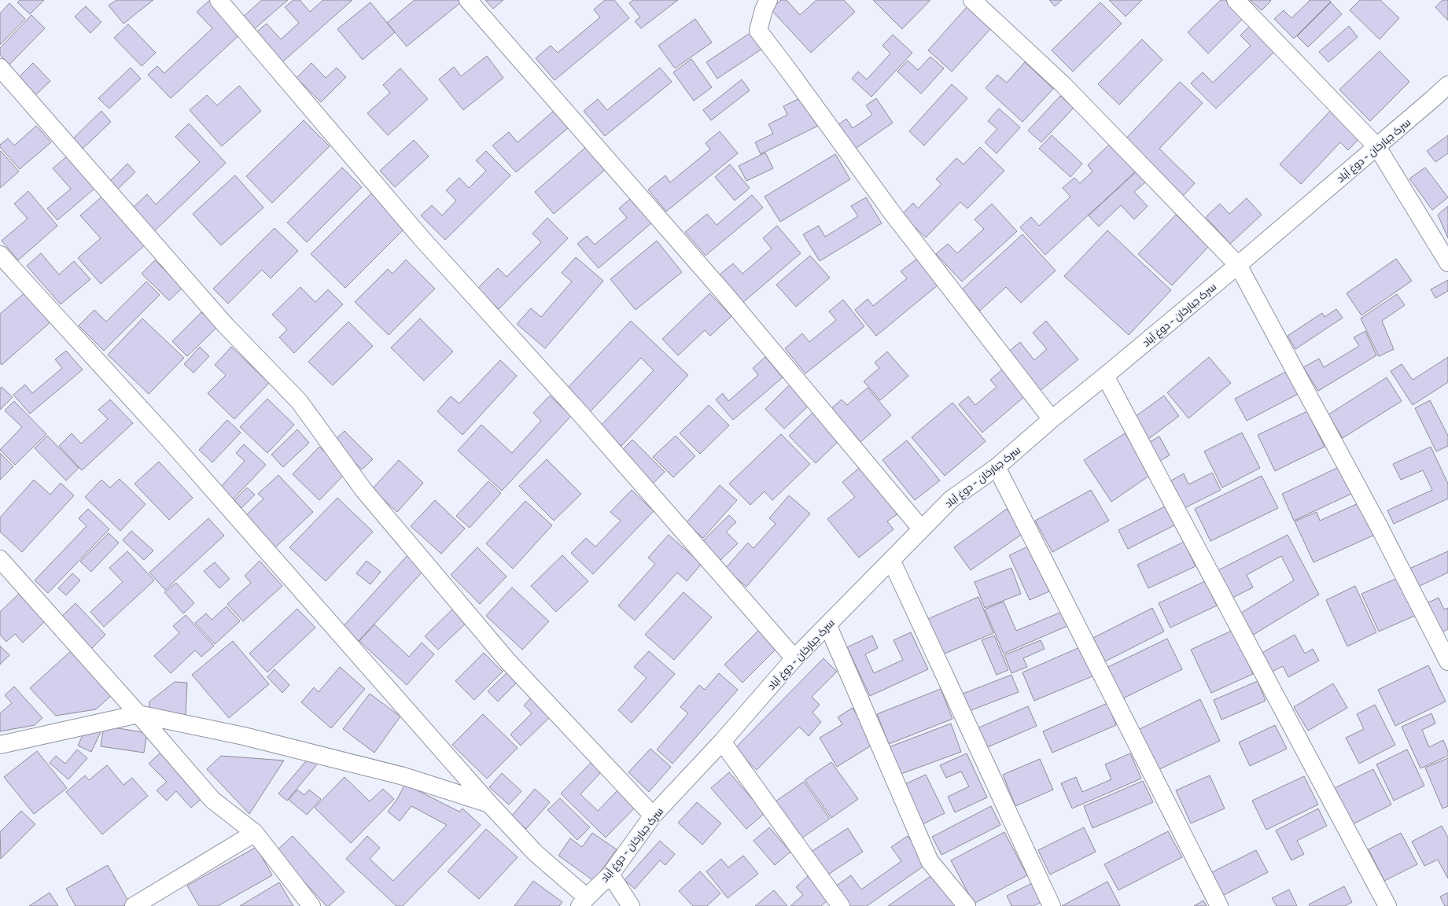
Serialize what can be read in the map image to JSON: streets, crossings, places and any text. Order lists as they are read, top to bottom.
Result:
{
  "streets": {
    "street": ["سرک جبارخان - دوغ آباد"]
  }
}
